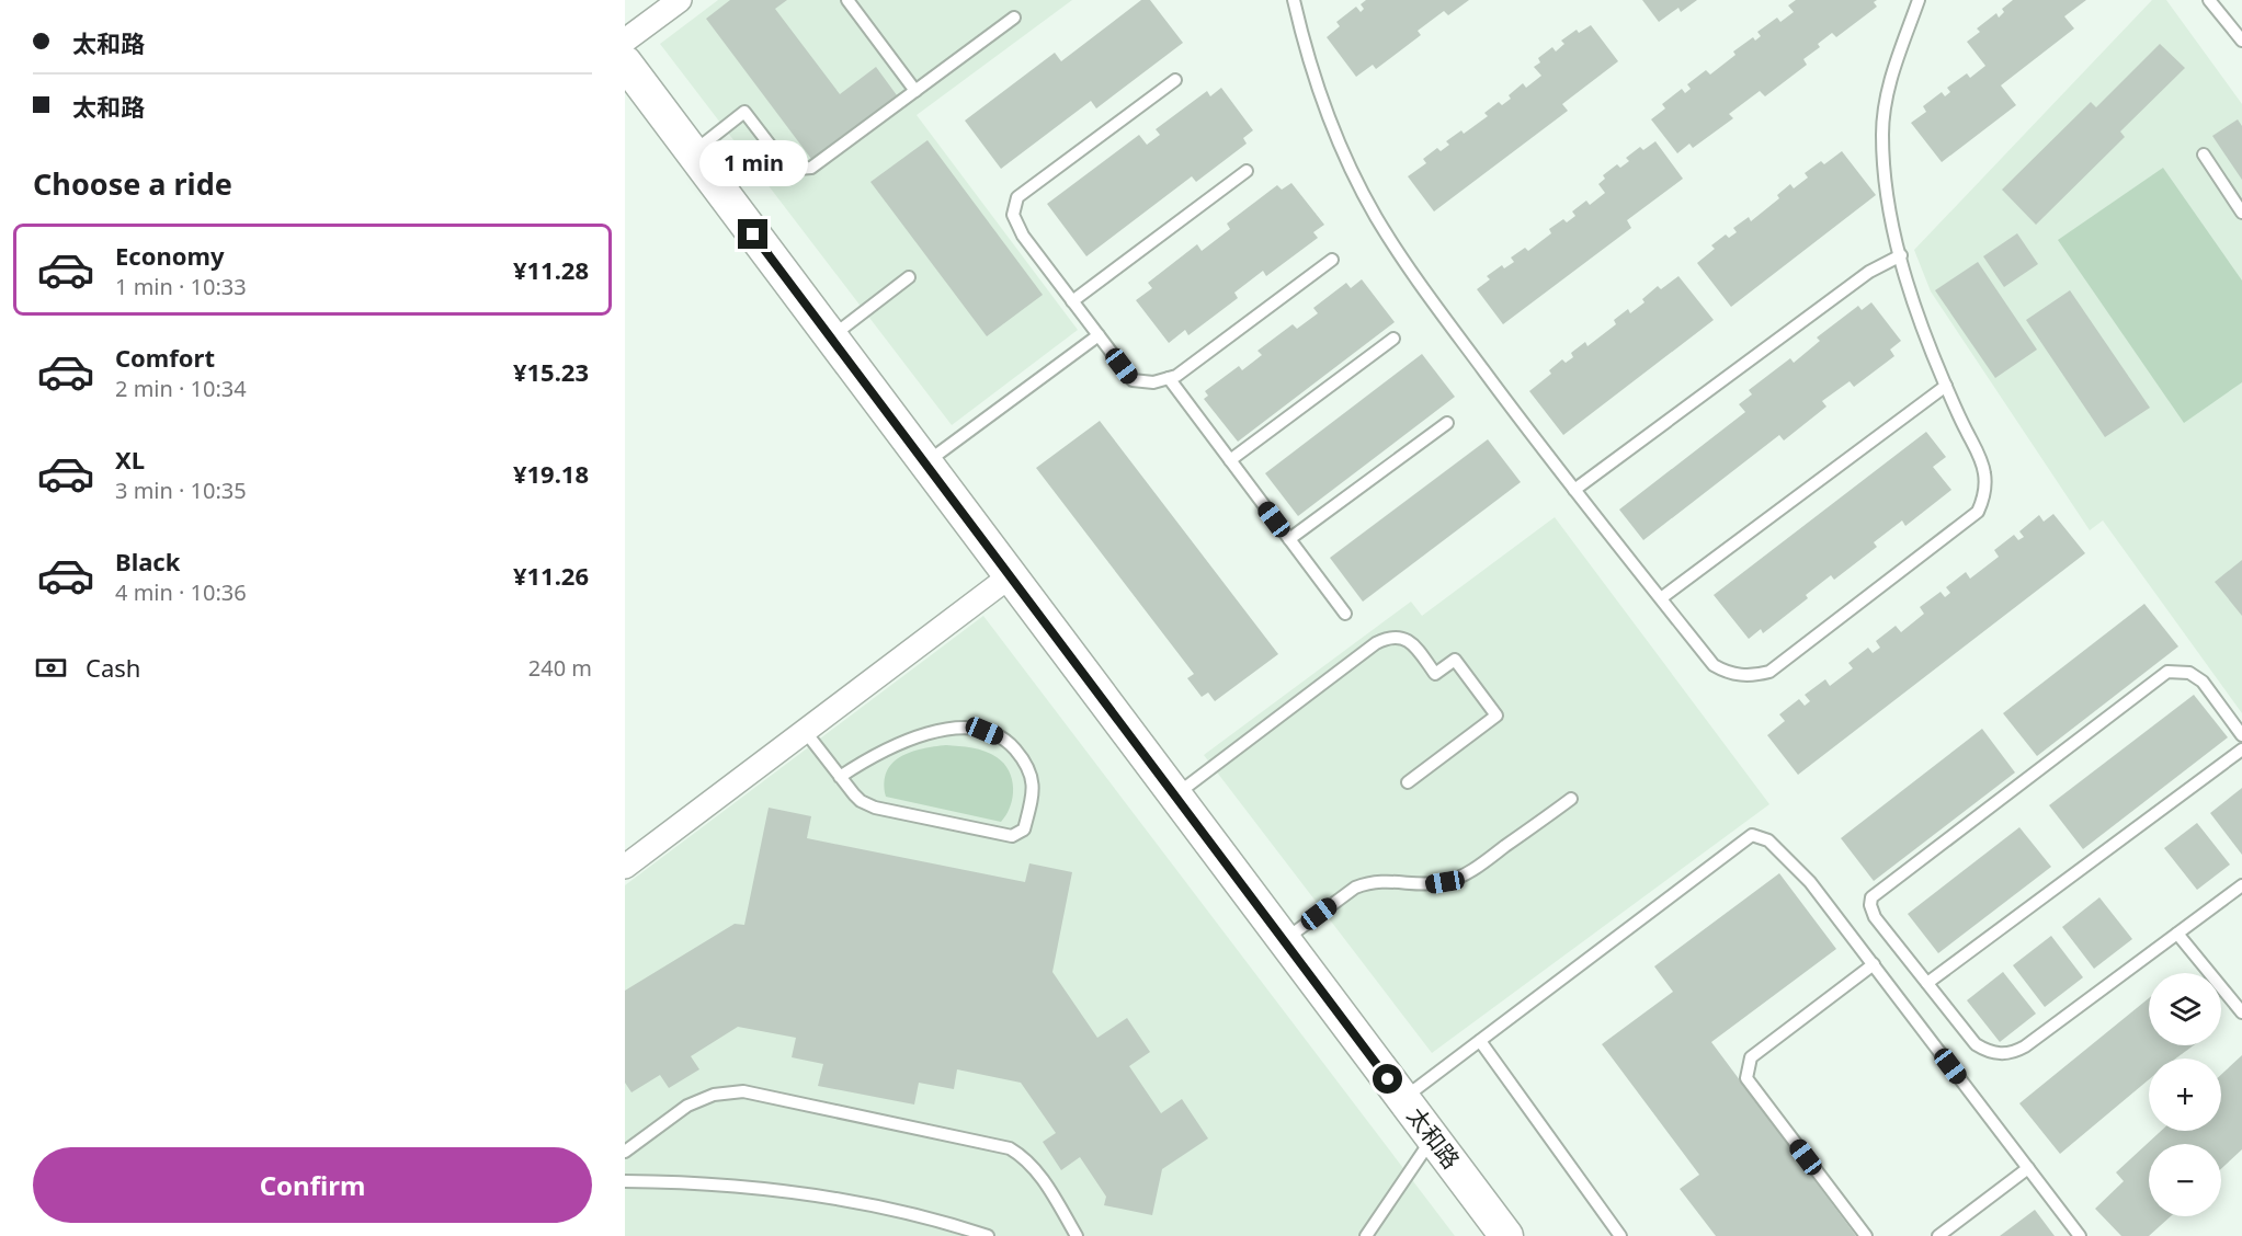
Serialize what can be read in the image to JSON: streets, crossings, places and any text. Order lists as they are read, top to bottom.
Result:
{
  "streets": {
    "street": ["太和路"]
  },
  "page": {
    "banner": ["太和路", "太和路"],
    "bubble": "1 min",
    "heading": "Choose a ride",
    "list": [
      {
        "name": "Economy",
        "note": "1 min · 10:33",
        "value": "¥11.28"
      },
      {
        "name": "Comfort",
        "note": "2 min · 10:34",
        "value": "¥15.23"
      },
      {
        "name": "XL",
        "note": "3 min · 10:35",
        "value": "¥19.18"
      },
      {
        "name": "Black",
        "note": "4 min · 10:36",
        "value": "¥11.26"
      }
    ],
    "pay": ["Cash", "240 m"],
    "map_buttons": ["+", "−"],
    "buttons": "Confirm"
  }
}
